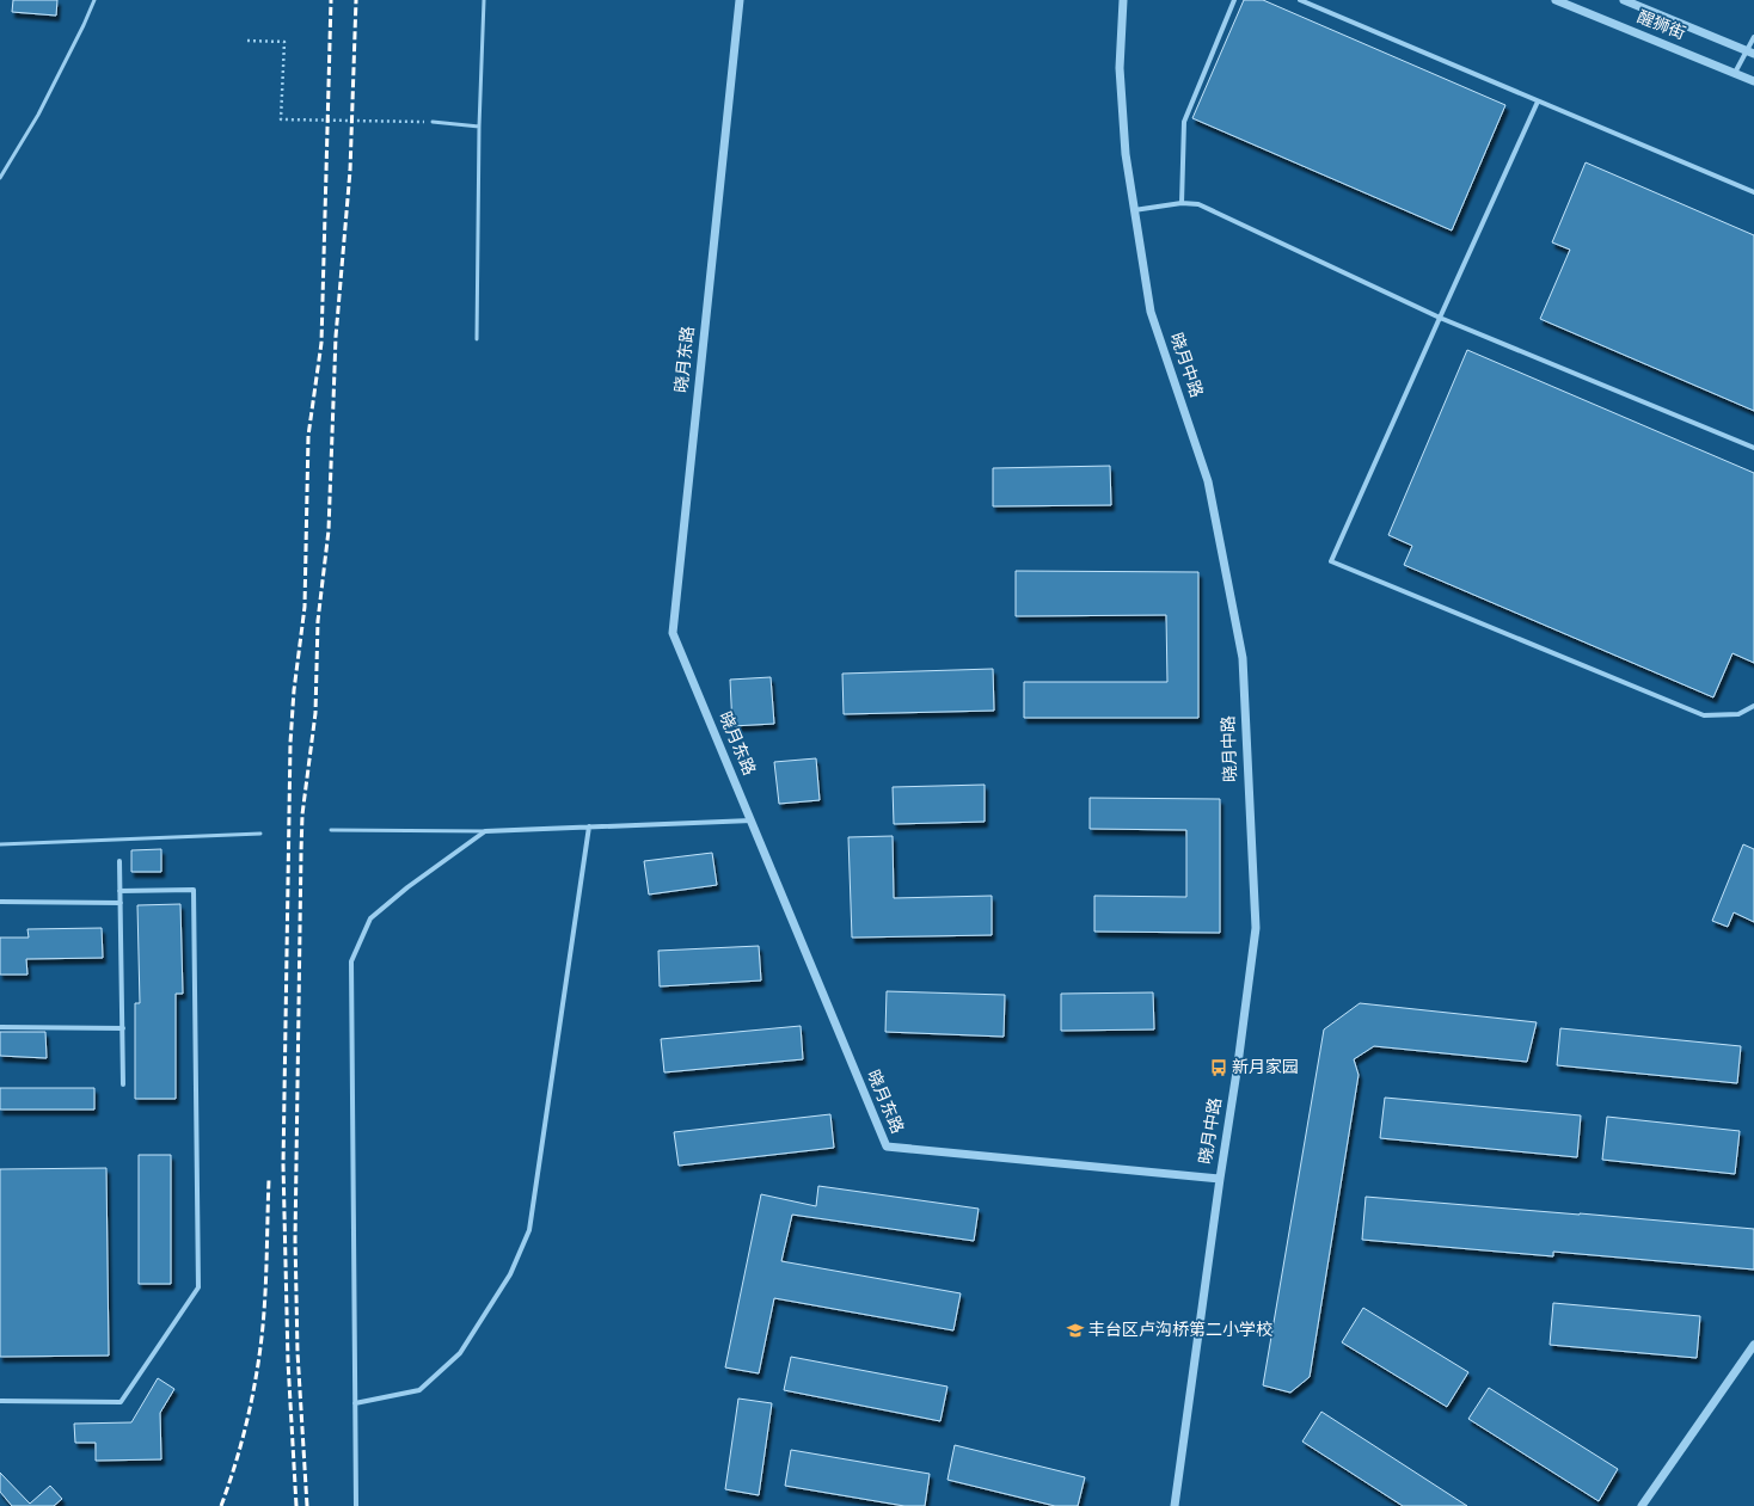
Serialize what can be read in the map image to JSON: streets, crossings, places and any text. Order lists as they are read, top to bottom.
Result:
{
  "streets": {
    "street": ["醒狮街", "晓月东路", "晓月中路"]
  },
  "crossings": [
    ["晓月东路", "晓月中路"]
  ],
  "places": {
    "bus stop": ["新月家园"],
    "school or university": ["丰台区卢沟桥第二小学校"]
  }
}
